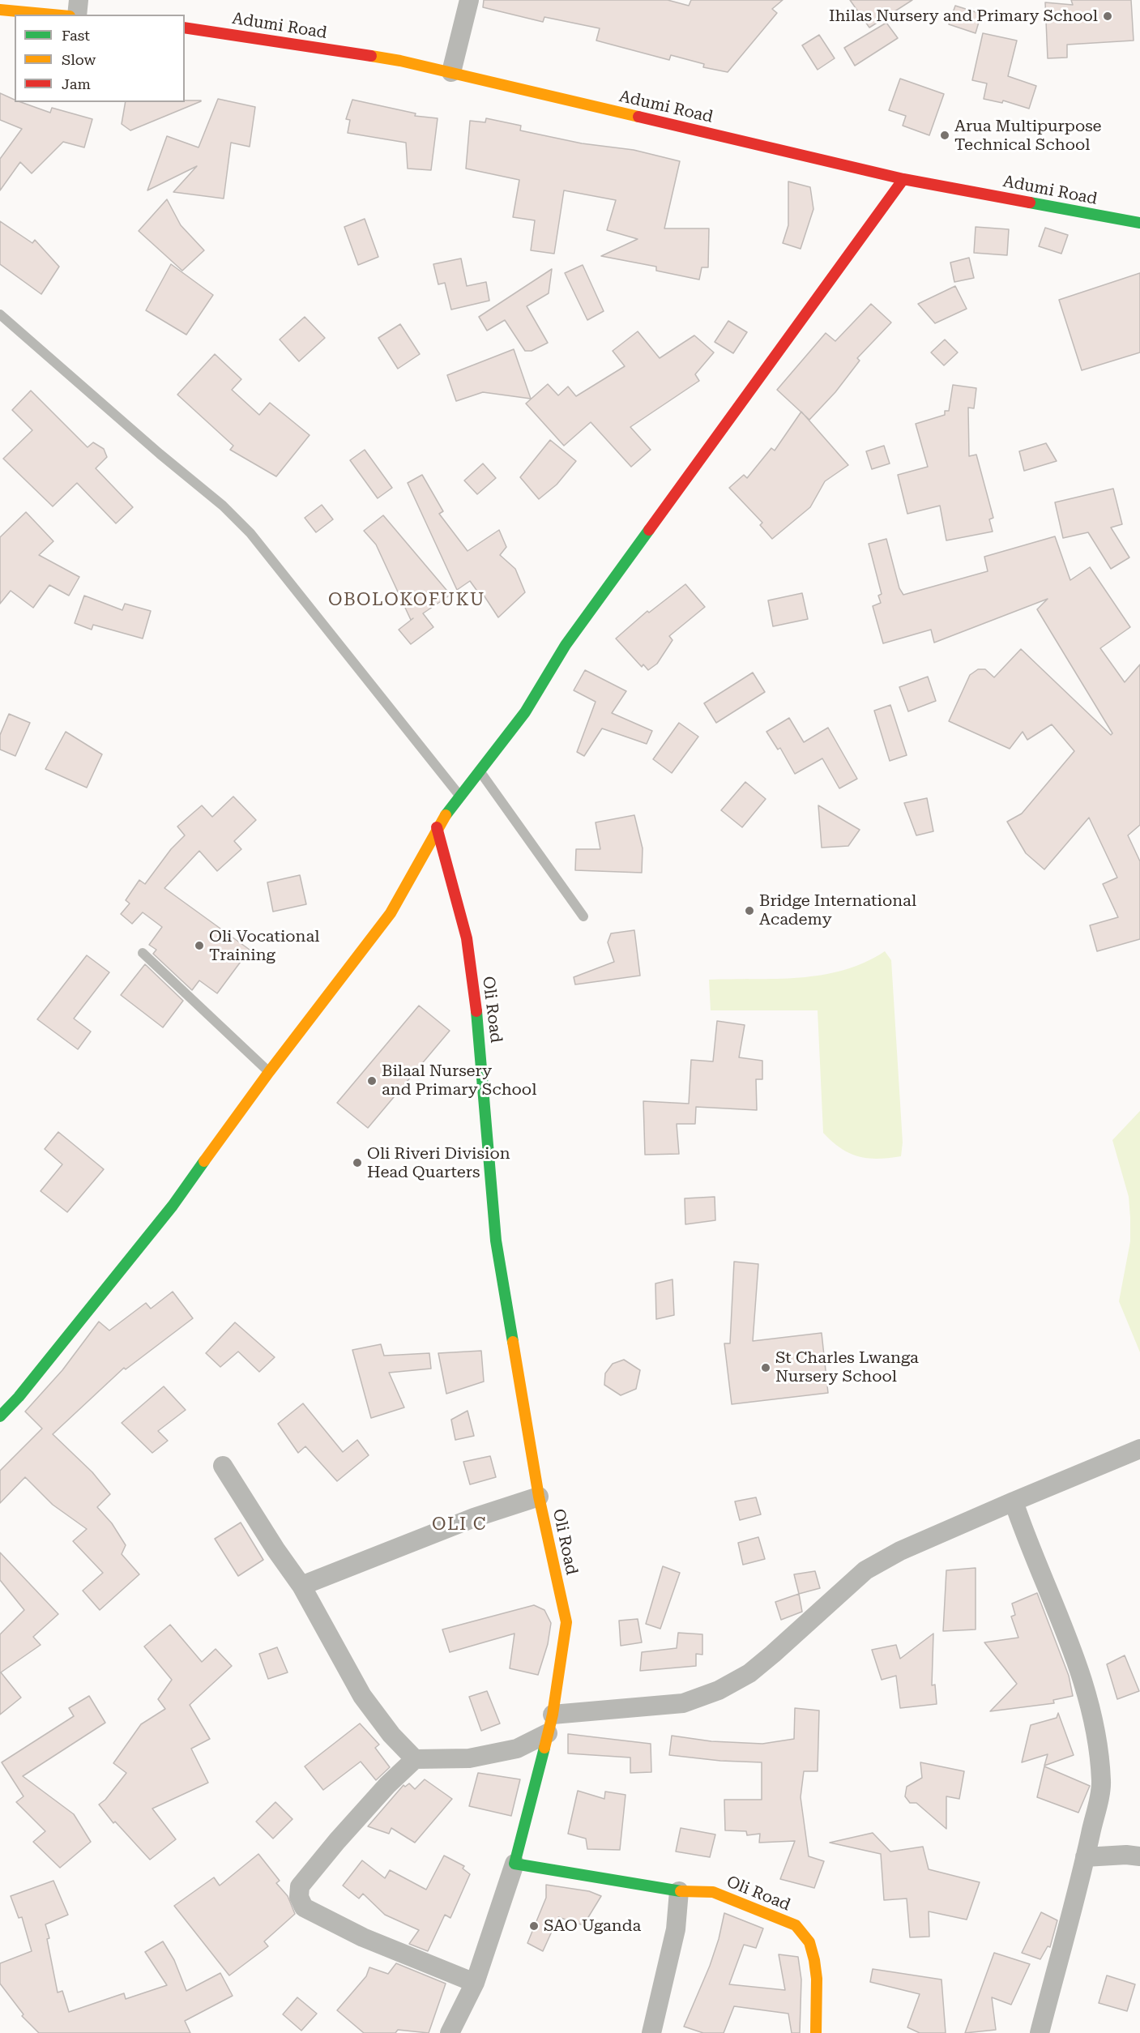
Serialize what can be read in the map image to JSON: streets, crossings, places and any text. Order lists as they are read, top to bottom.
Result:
{
  "streets": {
    "street": ["Adumi Road", "Oli Road"]
  },
  "districts": ["OBOLOKOFUKU", "OLI C"],
  "places": [
    "Ihilas Nursery and Primary School",
    "Arua Multipurpose Technical School",
    "Bridge International Academy",
    "Oli Vocational Training",
    "Bilaal Nursery and Primary School",
    "Oli Riveri Division Head Quarters",
    "St Charles Lwanga Nursery School",
    "SAO Uganda"
  ],
  "legend": ["Fast", "Slow", "Jam"]
}
